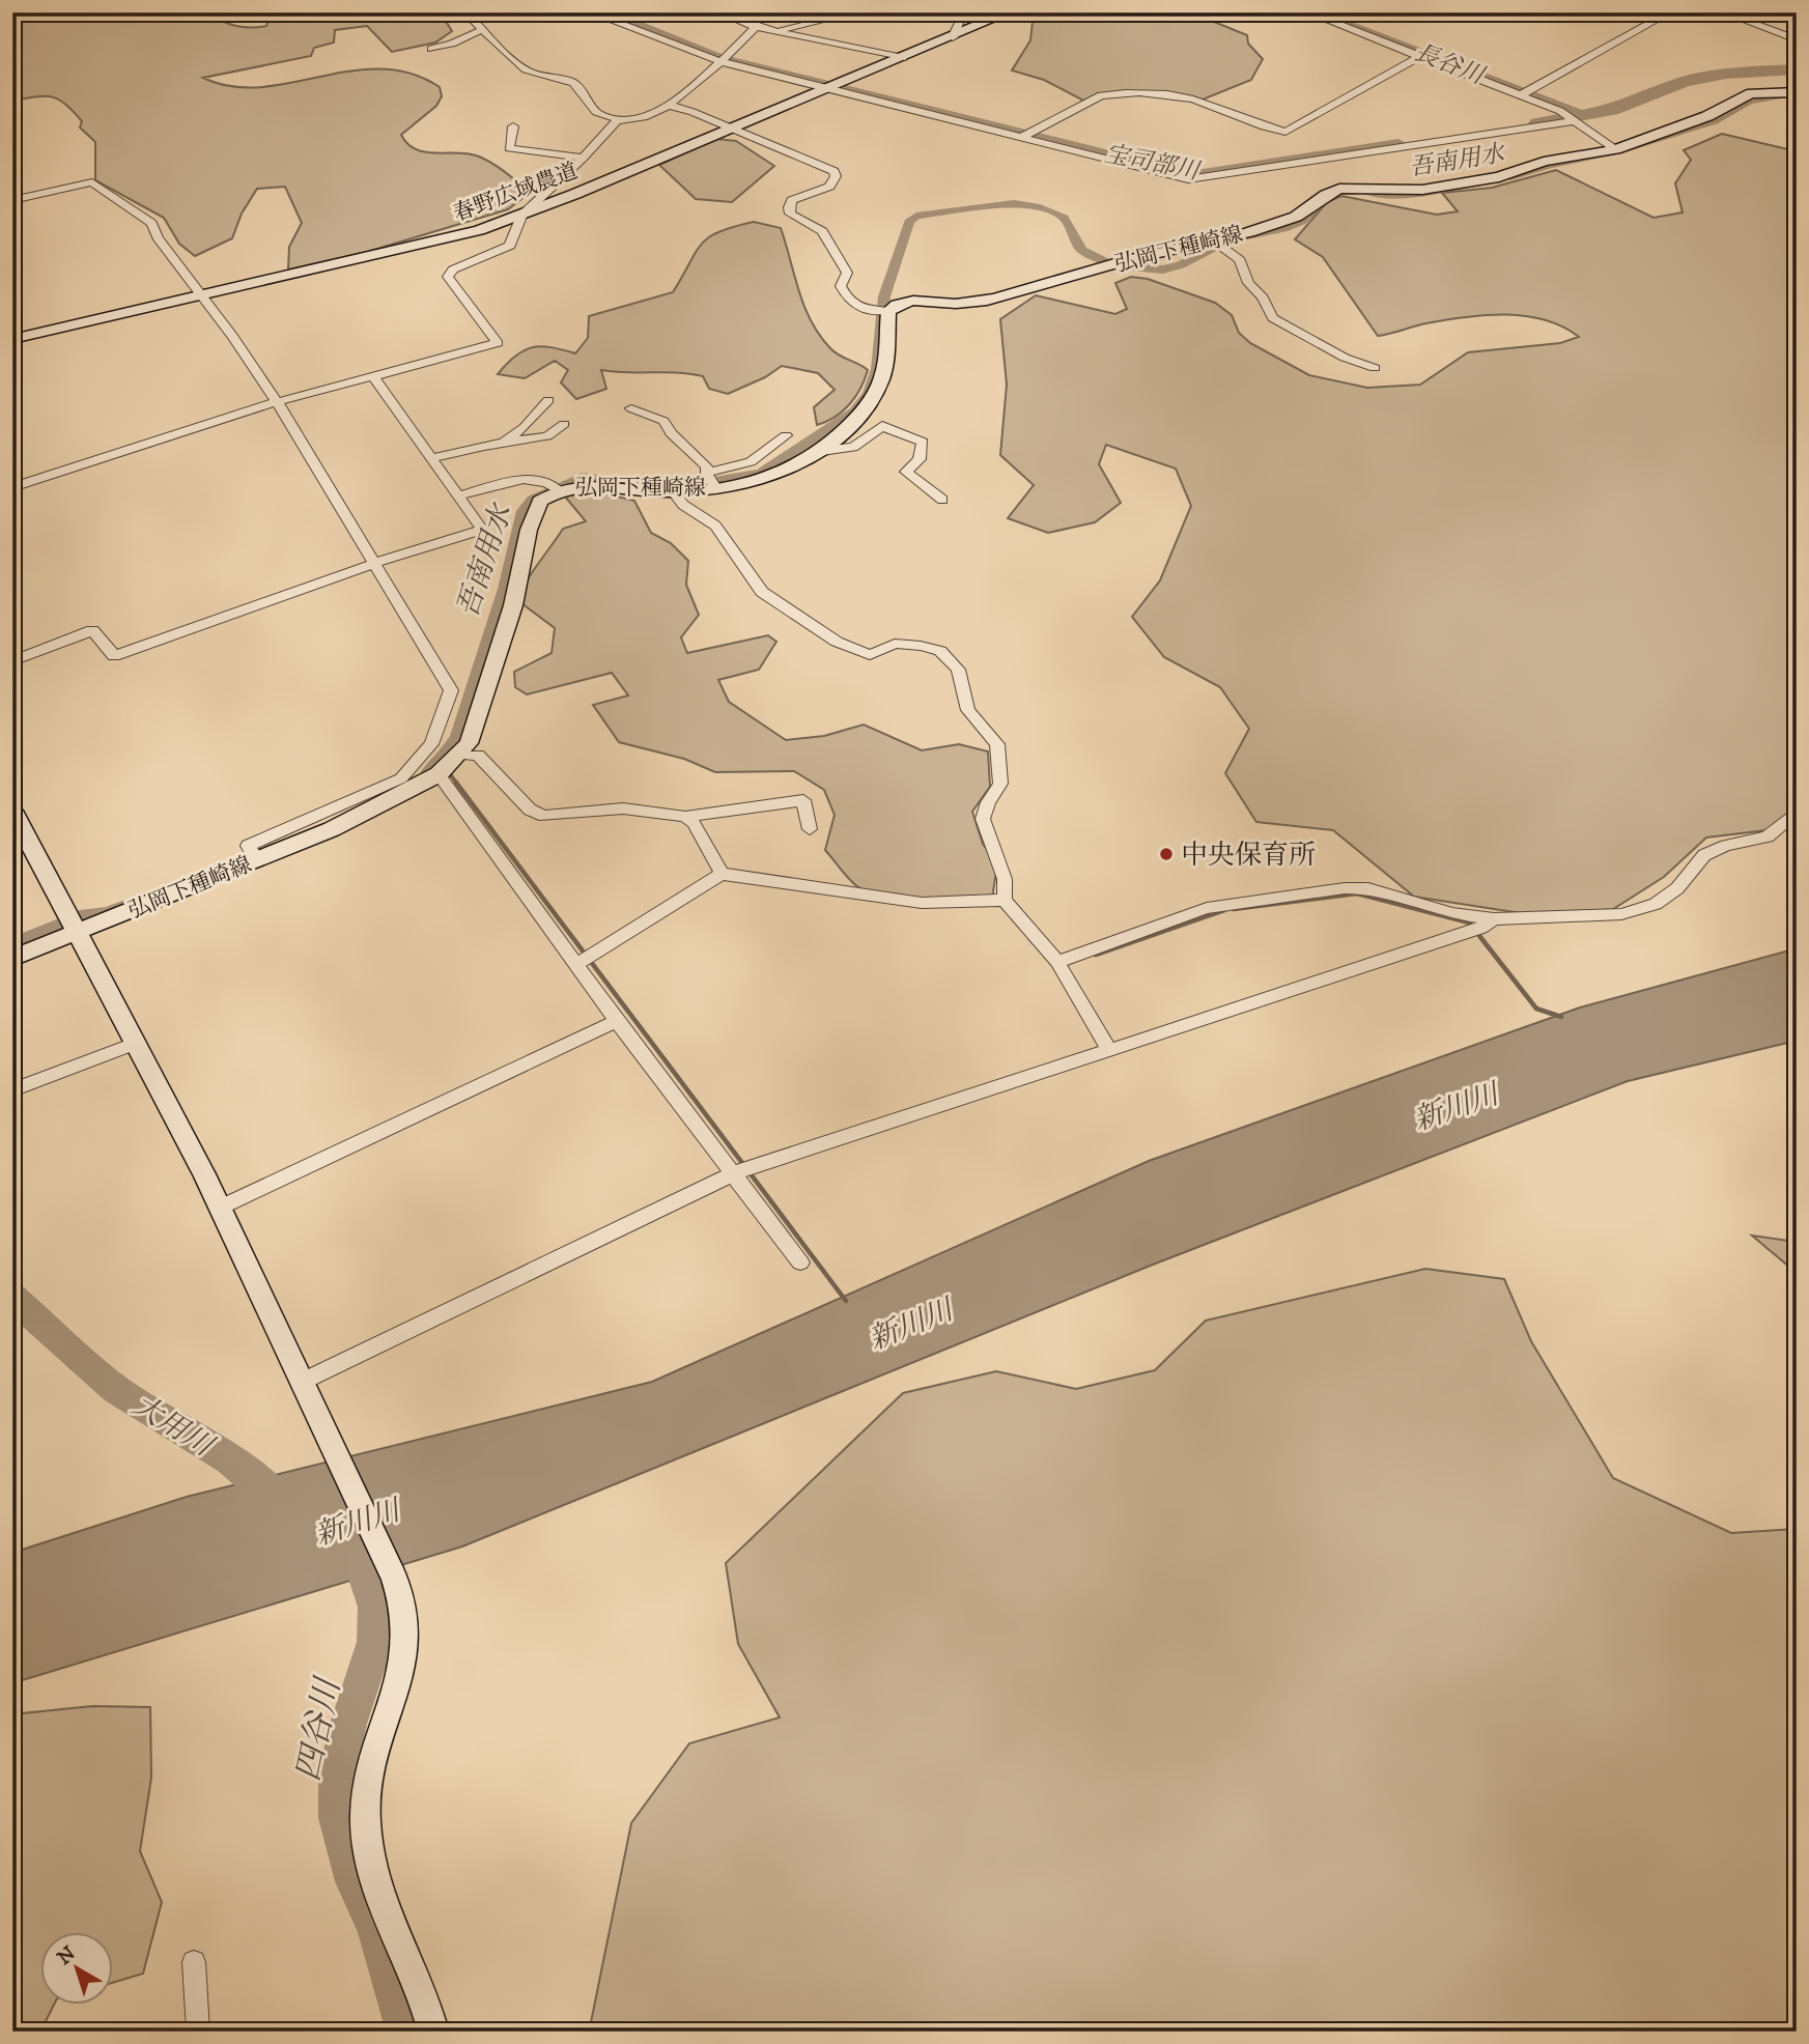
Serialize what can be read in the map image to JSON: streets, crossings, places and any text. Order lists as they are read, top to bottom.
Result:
{
  "streets": {
    "main road": ["春野広域農道", "弘岡下種崎線"]
  },
  "water": [
    "長谷川",
    "吾南用水",
    "宝司部川",
    "新川川",
    "大用川",
    "四谷川"
  ],
  "places": ["中央保育所"],
  "north": "top left"
}
